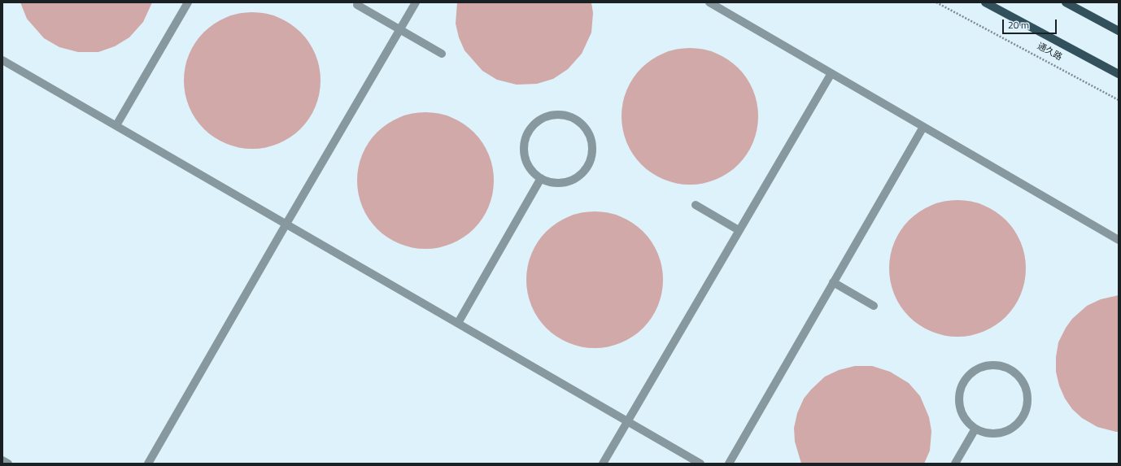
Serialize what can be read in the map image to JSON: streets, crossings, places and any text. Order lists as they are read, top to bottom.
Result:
{
  "streets": {
    "main road": ["通久路"]
  },
  "scale_bar": "20 m"
}
